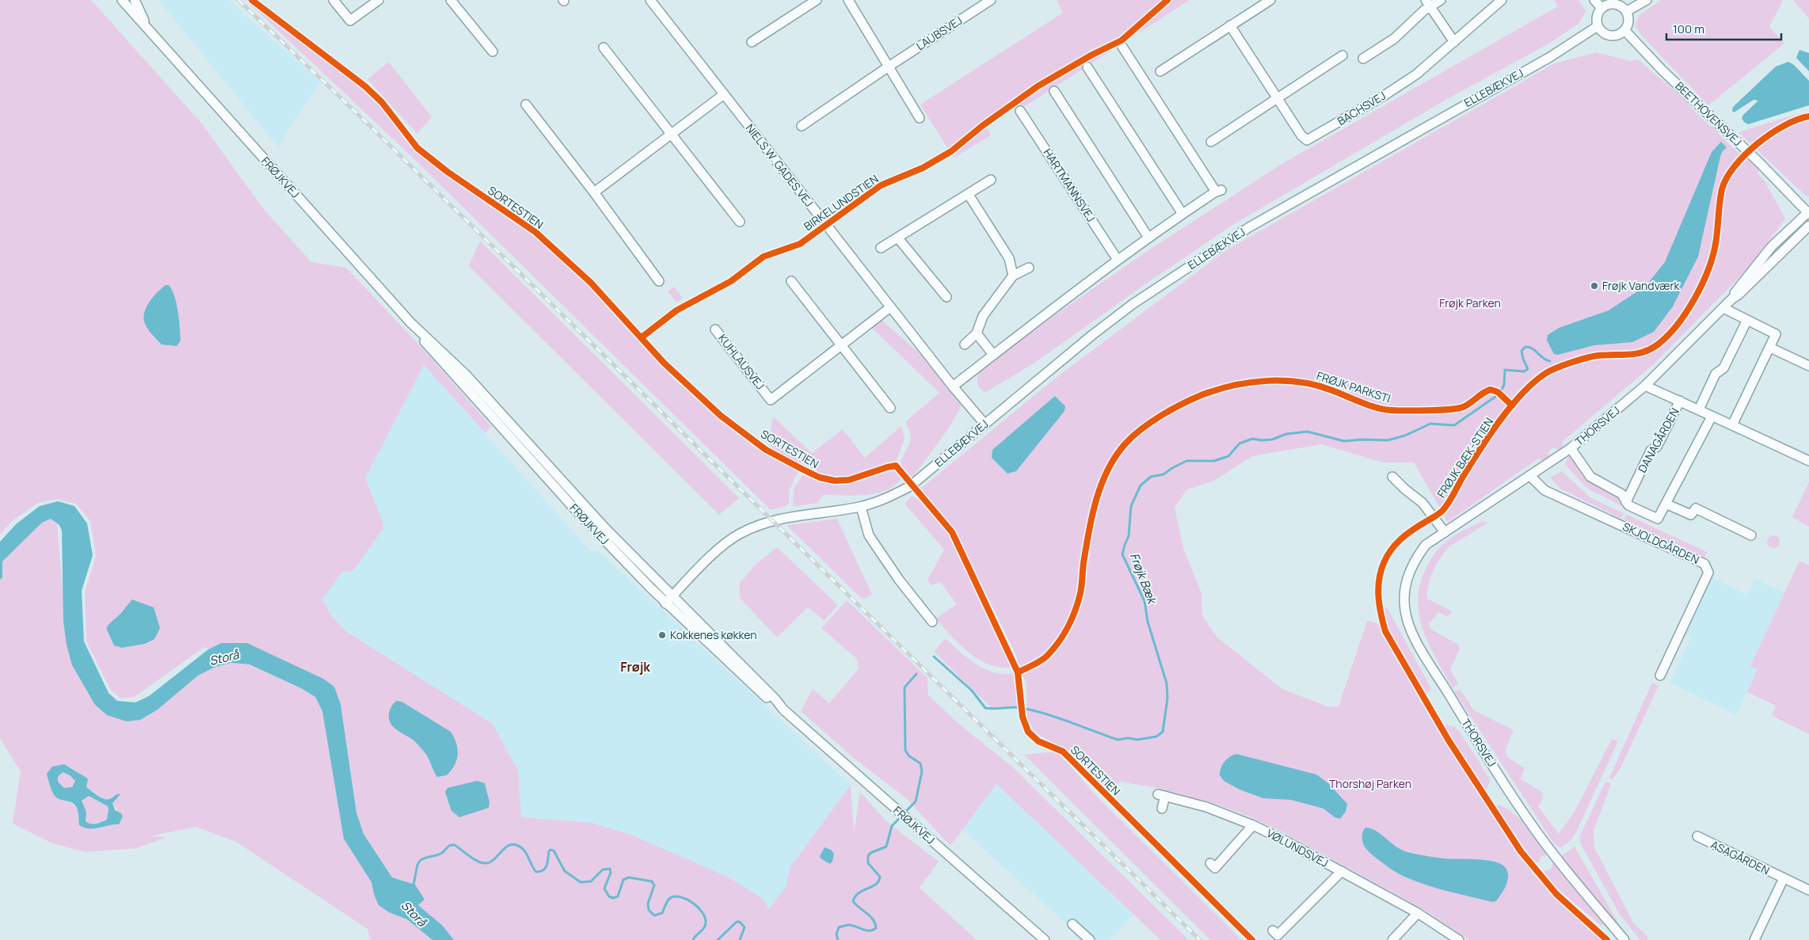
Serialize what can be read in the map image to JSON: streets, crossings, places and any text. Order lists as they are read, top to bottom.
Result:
{
  "streets": {
    "street": [
      "LAUBSVEJ",
      "ELLEBÆKVEJ",
      "BACHSVEJ",
      "BEETHOVENSVEJ",
      "NIELS W. GADES VEJ",
      "FRØJKVEJ",
      "HARTMANNSVEJ",
      "KUHLAUSVEJ",
      "THORSVEJ",
      "DANAGÅRDEN",
      "SKJOLDGÅRDEN",
      "VØLUNDSVEJ",
      "ASAGÅRDEN"
    ],
    "cycle path": [
      "BIRKELUNDSTIEN",
      "SORTESTIEN",
      "FRØJK PARKSTI",
      "FRØJK BÆK-STIEN"
    ]
  },
  "crossings": [
    ["ELLEBÆKVEJ", "BEETHOVENSVEJ"],
    ["ELLEBÆKVEJ", "NIELS W. GADES VEJ"],
    ["ELLEBÆKVEJ", "FRØJKVEJ"],
    ["BEETHOVENSVEJ", "THORSVEJ"],
    ["NIELS W. GADES VEJ", "KUHLAUSVEJ"],
    ["THORSVEJ", "DANAGÅRDEN"],
    ["THORSVEJ", "SKJOLDGÅRDEN"]
  ],
  "districts": ["Frøjk"],
  "water": ["Frøjk Bæk", "Storå"],
  "parks": ["Frøjk Parken", "Thorshøj Parken"],
  "places": ["Frøjk Vandværk", "Kokkenes køkken"],
  "scale_bar": "100 m"
}
